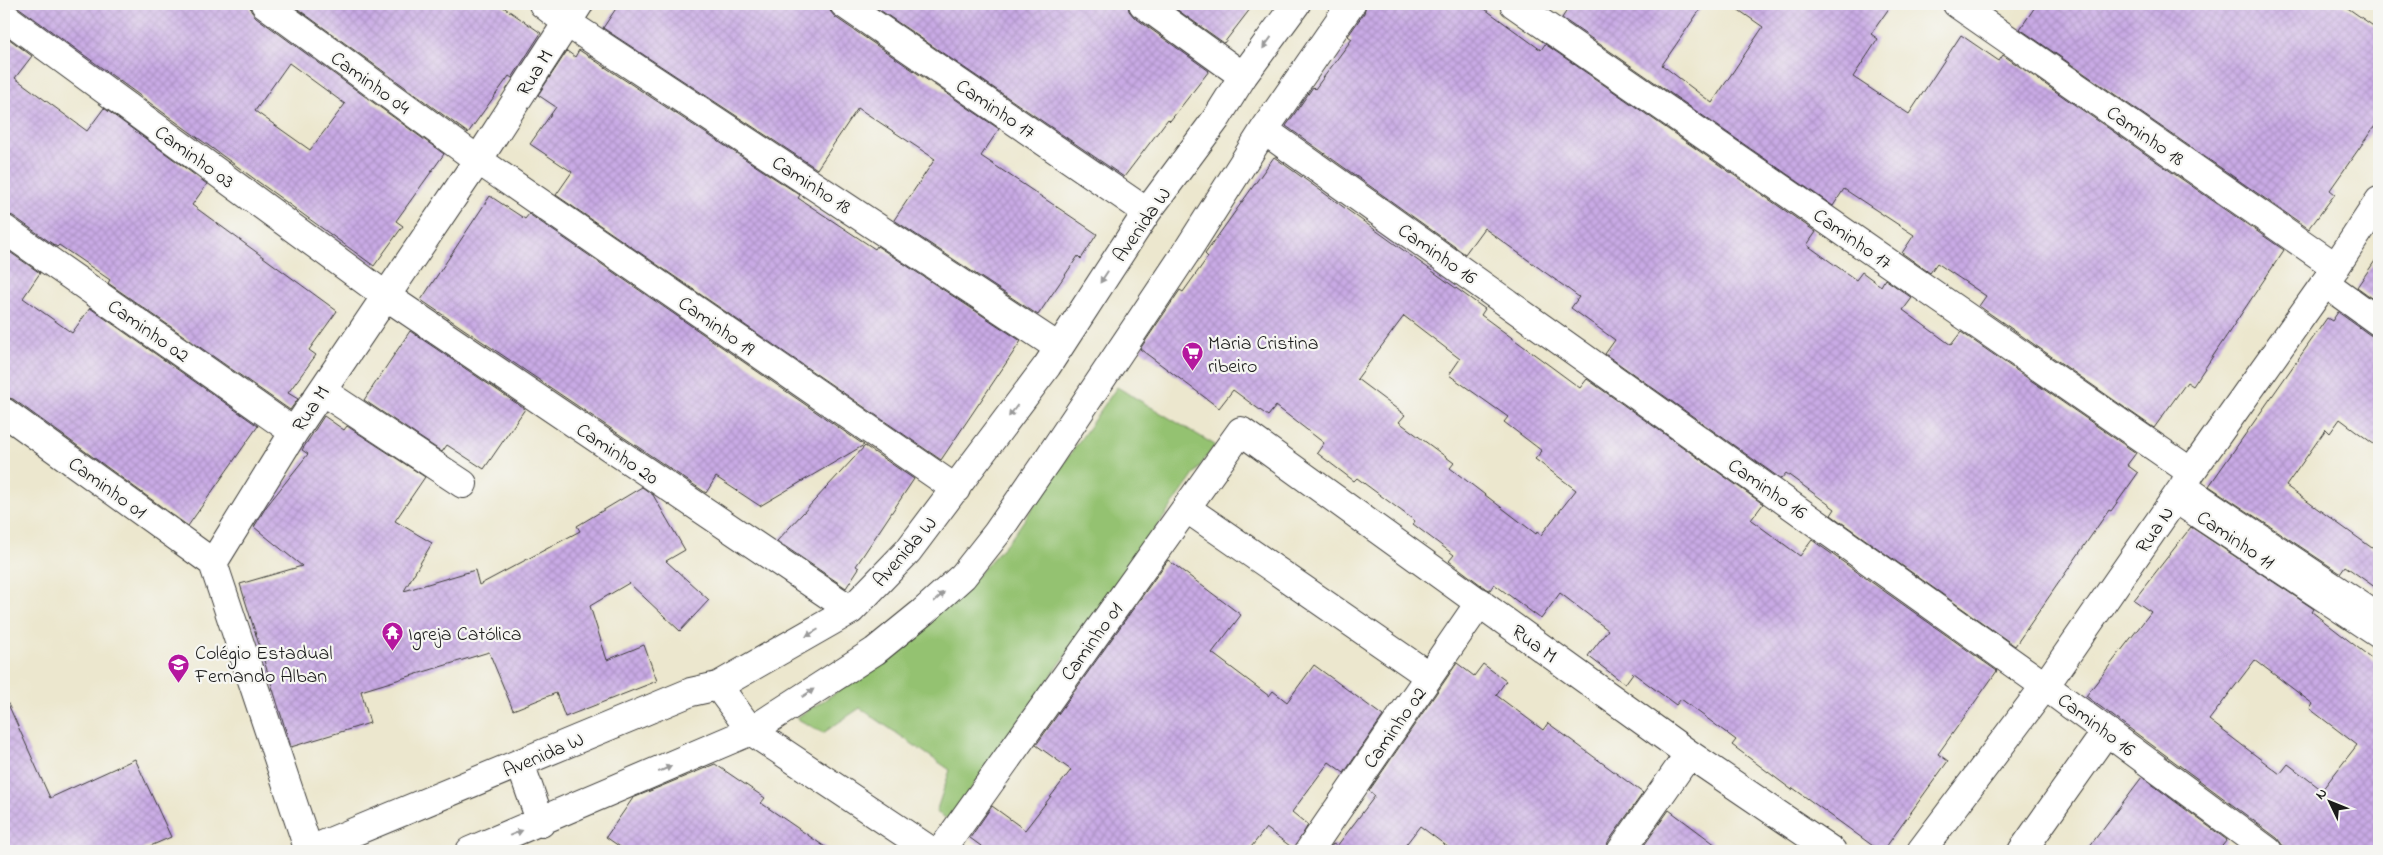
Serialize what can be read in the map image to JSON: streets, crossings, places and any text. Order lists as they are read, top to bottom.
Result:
{
  "streets": {
    "street": [
      "Rua M",
      "Caminho 04",
      "Caminho 17",
      "Caminho 18",
      "Caminho 03",
      "Avenida W",
      "Caminho 16",
      "Caminho 19",
      "Caminho 02",
      "Caminho 20",
      "Caminho 01",
      "Rua N",
      "Caminho 11"
    ]
  },
  "crossings": [
    ["Rua M", "Caminho 04"],
    ["Rua M", "Caminho 18"],
    ["Rua M", "Caminho 03"],
    ["Rua M", "Caminho 19"],
    ["Rua M", "Caminho 02"],
    ["Rua M", "Caminho 20"],
    ["Rua M", "Caminho 01"],
    ["Caminho 04", "Caminho 19"],
    ["Caminho 17", "Avenida W"],
    ["Caminho 17", "Rua N"],
    ["Caminho 17", "Caminho 11"],
    ["Caminho 18", "Avenida W"],
    ["Caminho 18", "Rua N"],
    ["Caminho 03", "Caminho 20"],
    ["Avenida W", "Caminho 19"],
    ["Avenida W", "Caminho 20"],
    ["Caminho 16", "Rua N"],
    ["Rua N", "Caminho 11"]
  ],
  "places": {
    "supermarket": ["Maria Cristina ribeiro"],
    "temple": ["Igreja Católica"],
    "school or university": ["Colégio Estadual Fernando Alban"]
  },
  "north": "top left"
}
